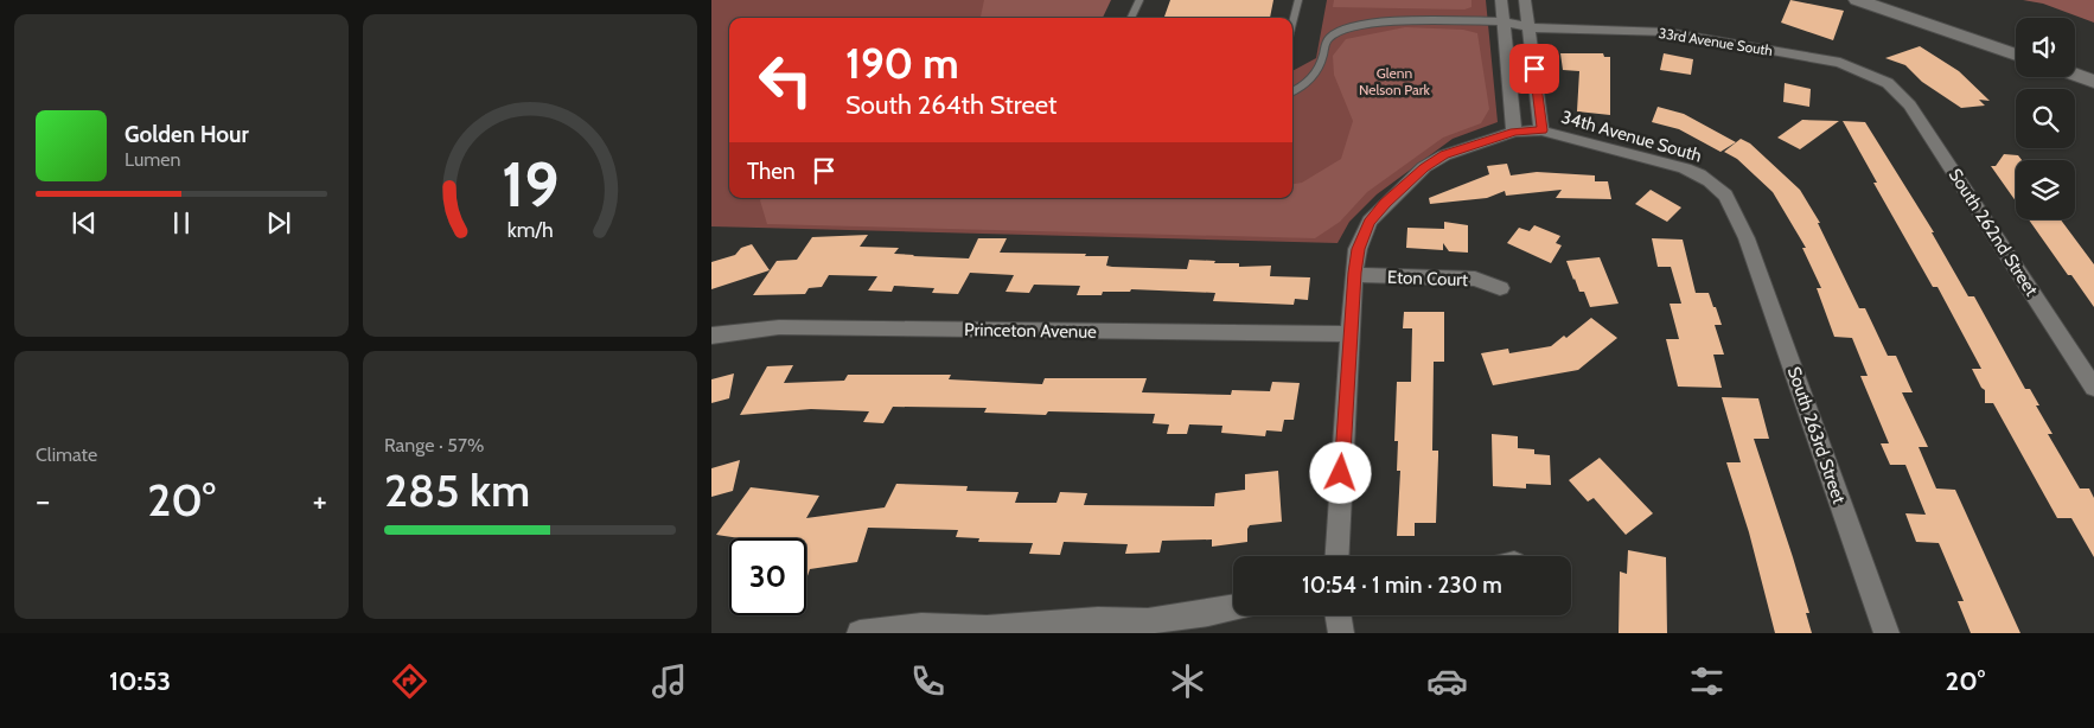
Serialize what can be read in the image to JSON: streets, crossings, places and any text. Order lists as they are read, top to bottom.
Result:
{
  "streets": {
    "street": [
      "33rd Avenue South",
      "34th Avenue South",
      "South 262nd Street",
      "Eton Court",
      "Princeton Avenue",
      "South 263rd Street"
    ]
  },
  "crossings": [
    ["33rd Avenue South", "South 262nd Street"],
    ["34th Avenue South", "Eton Court"],
    ["34th Avenue South", "Princeton Avenue"],
    ["34th Avenue South", "South 263rd Street"]
  ],
  "parks": ["Glenn Nelson Park"],
  "page": {
    "turn": ["190 m", "South 264th Street"],
    "song": ["Golden Hour", "Lumen"],
    "then": "Then",
    "tile": [
      "Climate",
      ["Range · 57%", "285 km"]
    ],
    "heat": ["−", "20°", "+"],
    "limit": "30",
    "trip": "10:54 · 1 min · 230 m",
    "tabs": ["10:53", "20°"],
    "gauge": ["19", "km/h"]
  }
}
